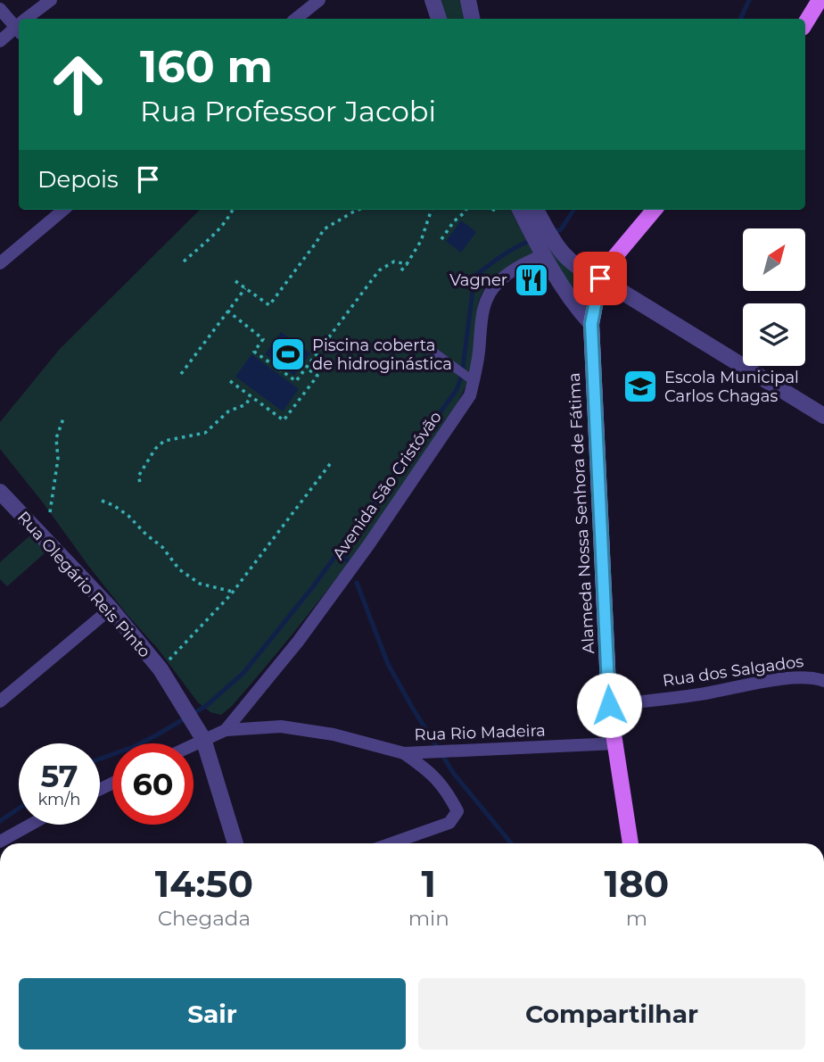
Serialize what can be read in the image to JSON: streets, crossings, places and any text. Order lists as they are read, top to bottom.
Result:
{
  "streets": {
    "main road": ["Alameda Nossa Senhora de Fátima"],
    "street": [
      "Avenida São Cristóvão",
      "Rua Olegário Reis Pinto",
      "Rua dos Salgados",
      "Rua Rio Madeira"
    ]
  },
  "crossings": [
    ["Avenida São Cristóvão", "Rua Rio Madeira"],
    ["Alameda Nossa Senhora de Fátima", "Rua dos Salgados"],
    ["Alameda Nossa Senhora de Fátima", "Rua Rio Madeira"],
    ["Rua Olegário Reis Pinto", "Rua Rio Madeira"]
  ],
  "places": {
    "restaurant": ["Vagner"],
    "sports": ["Piscina coberta de hidroginástica"],
    "school or university": ["Escola Municipal Carlos Chagas"]
  },
  "north": "top right",
  "page": {
    "turn": ["160 m", "Rua Professor Jacobi"],
    "then": "Depois",
    "speed": "57 km/h",
    "limit": "60",
    "eta": [
      "14:50",
      "Chegada",
      "1",
      "min",
      "180",
      "m"
    ],
    "buttons": ["Sair", "Compartilhar"]
  }
}
